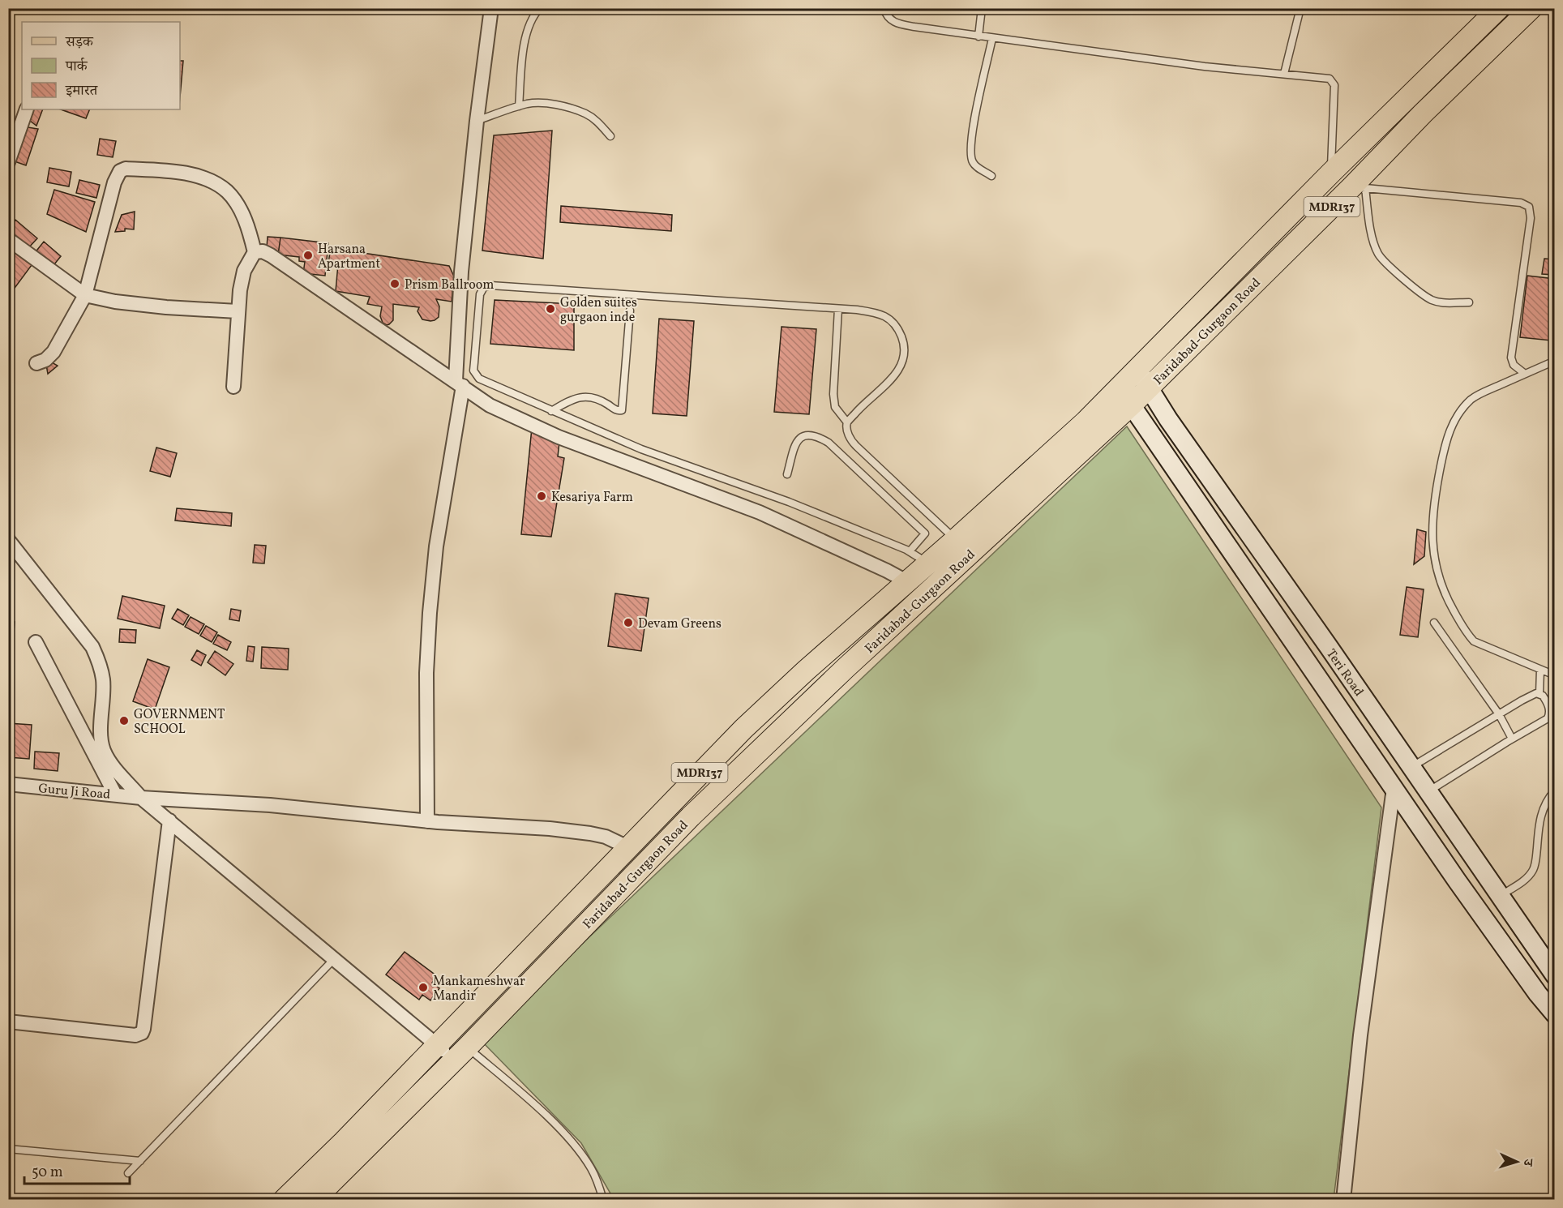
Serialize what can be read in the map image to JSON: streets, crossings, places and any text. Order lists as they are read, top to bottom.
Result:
{
  "streets": {
    "main road": ["MDR137", "Faridabad-Gurgaon Road"],
    "street": ["Teri Road", "Guru Ji Road"]
  },
  "crossings": [
    ["Faridabad-Gurgaon Road", "Teri Road"],
    ["Faridabad-Gurgaon Road", "Guru Ji Road"]
  ],
  "places": [
    "Harsana Apartment",
    "Prism Ballroom",
    "Golden suites gurgaon inde",
    "Kesariya Farm",
    "Devam Greens",
    "GOVERNMENT SCHOOL",
    "Mankameshwar Mandir"
  ],
  "legend": ["सड़क", "पार्क", "इमारत"],
  "scale_bar": "50 m",
  "north": "right"
}
